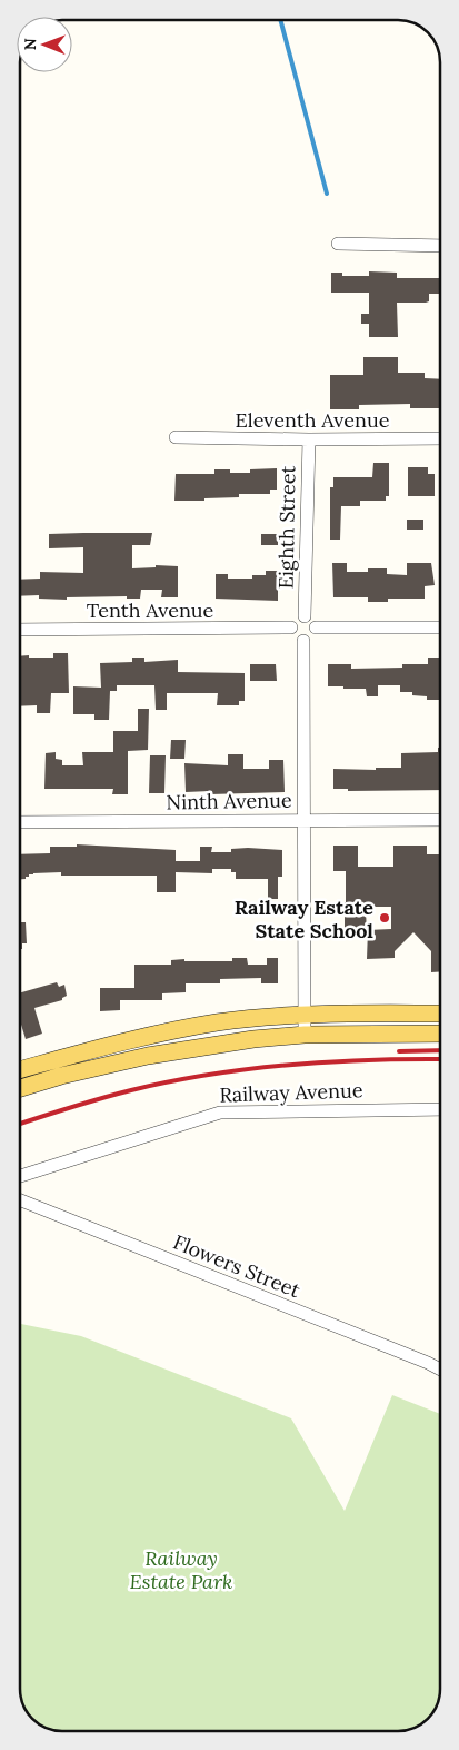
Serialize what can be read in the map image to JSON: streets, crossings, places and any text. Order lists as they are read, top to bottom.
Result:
{
  "streets": {
    "street": [
      "Eleventh Avenue",
      "Eighth Street",
      "Tenth Avenue",
      "Ninth Avenue",
      "Railway Avenue",
      "Flowers Street"
    ]
  },
  "crossings": [
    ["Eleventh Avenue", "Eighth Street"],
    ["Eighth Street", "Tenth Avenue"]
  ],
  "parks": ["Railway Estate Park"],
  "places": ["Railway Estate State School"],
  "north": "left"
}
